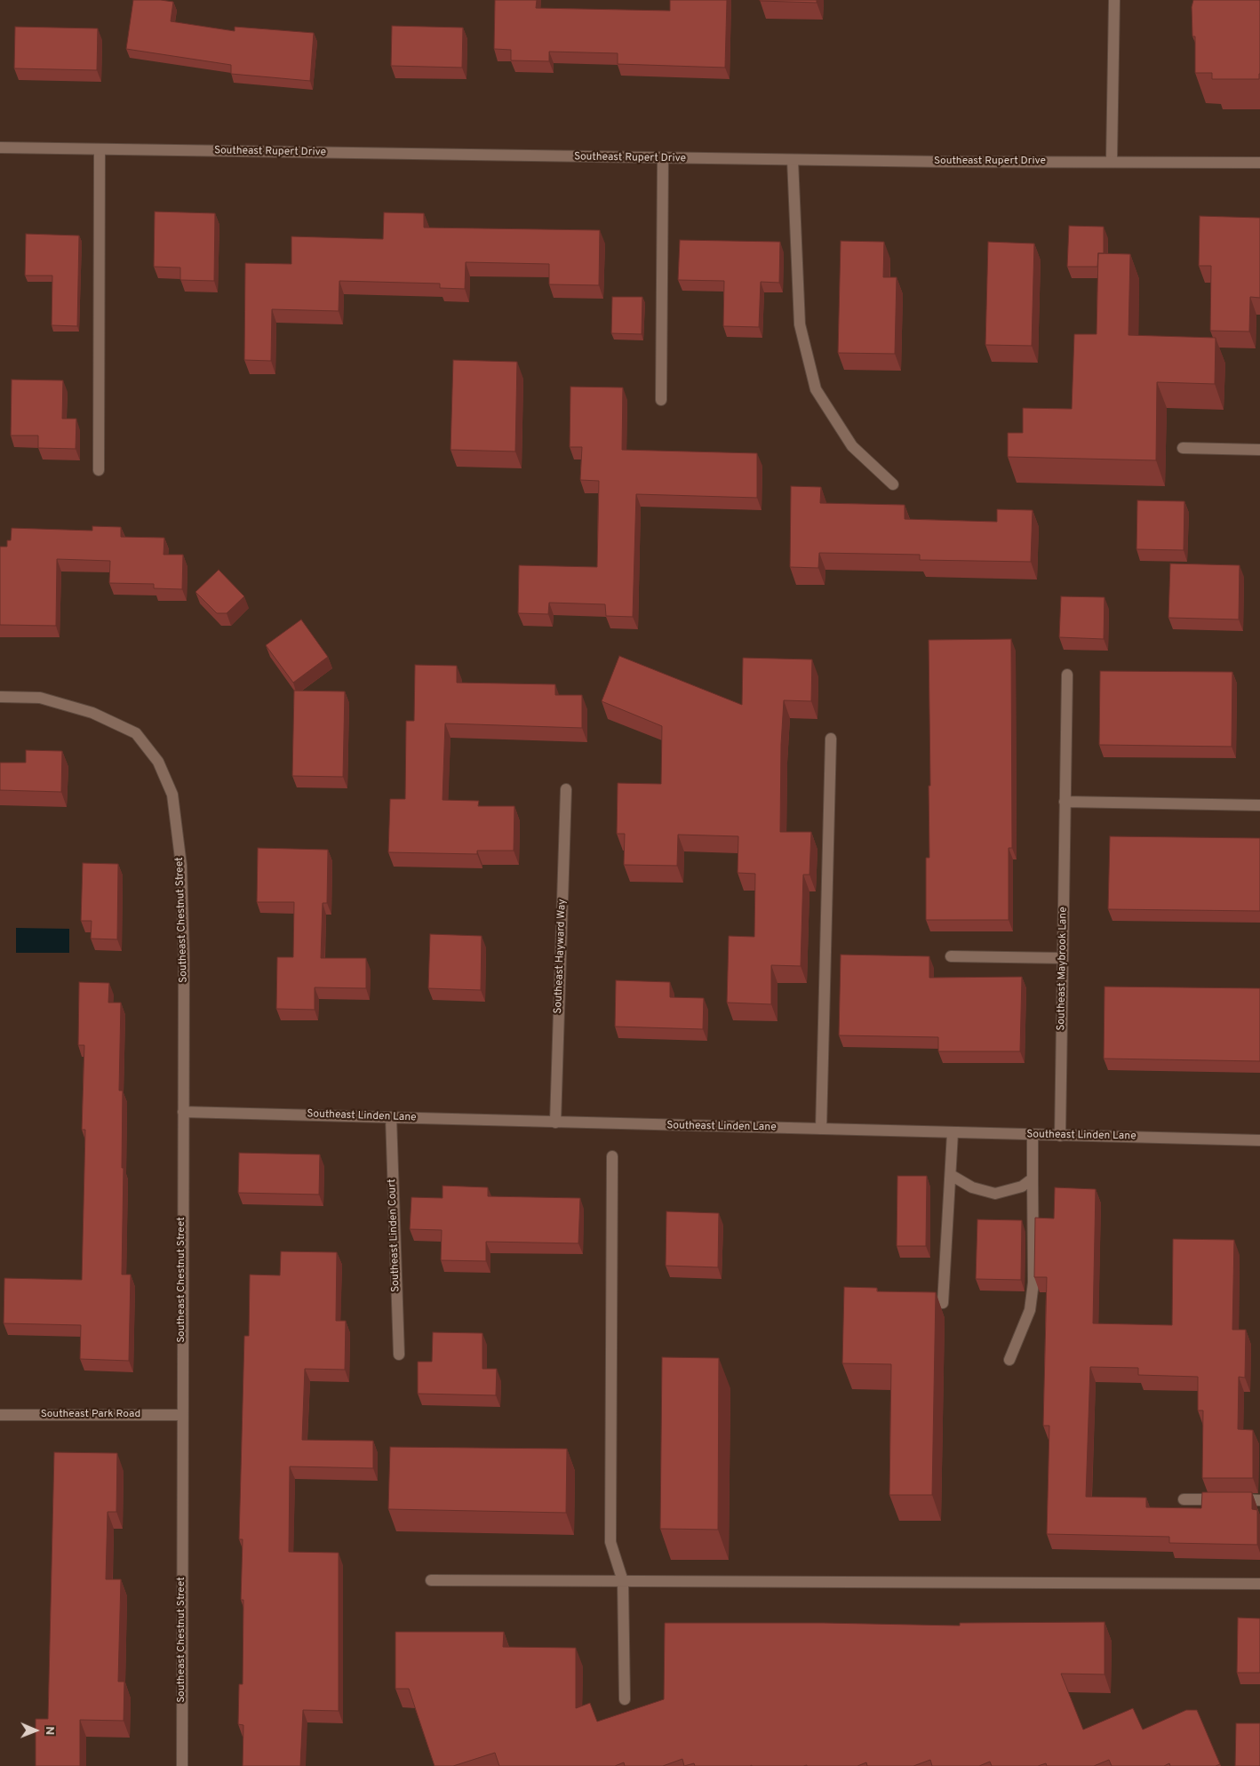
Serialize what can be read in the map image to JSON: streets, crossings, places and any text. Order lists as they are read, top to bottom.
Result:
{
  "streets": {
    "street": [
      "Southeast Rupert Drive",
      "Southeast Chestnut Street",
      "Southeast Hayward Way",
      "Southeast Maybrook Lane",
      "Southeast Linden Lane",
      "Southeast Linden Court",
      "Southeast Park Road"
    ]
  },
  "crossings": [
    ["Southeast Chestnut Street", "Southeast Linden Lane"],
    ["Southeast Chestnut Street", "Southeast Park Road"],
    ["Southeast Hayward Way", "Southeast Linden Lane"],
    ["Southeast Maybrook Lane", "Southeast Linden Lane"],
    ["Southeast Linden Lane", "Southeast Linden Court"]
  ],
  "north": "right"
}
